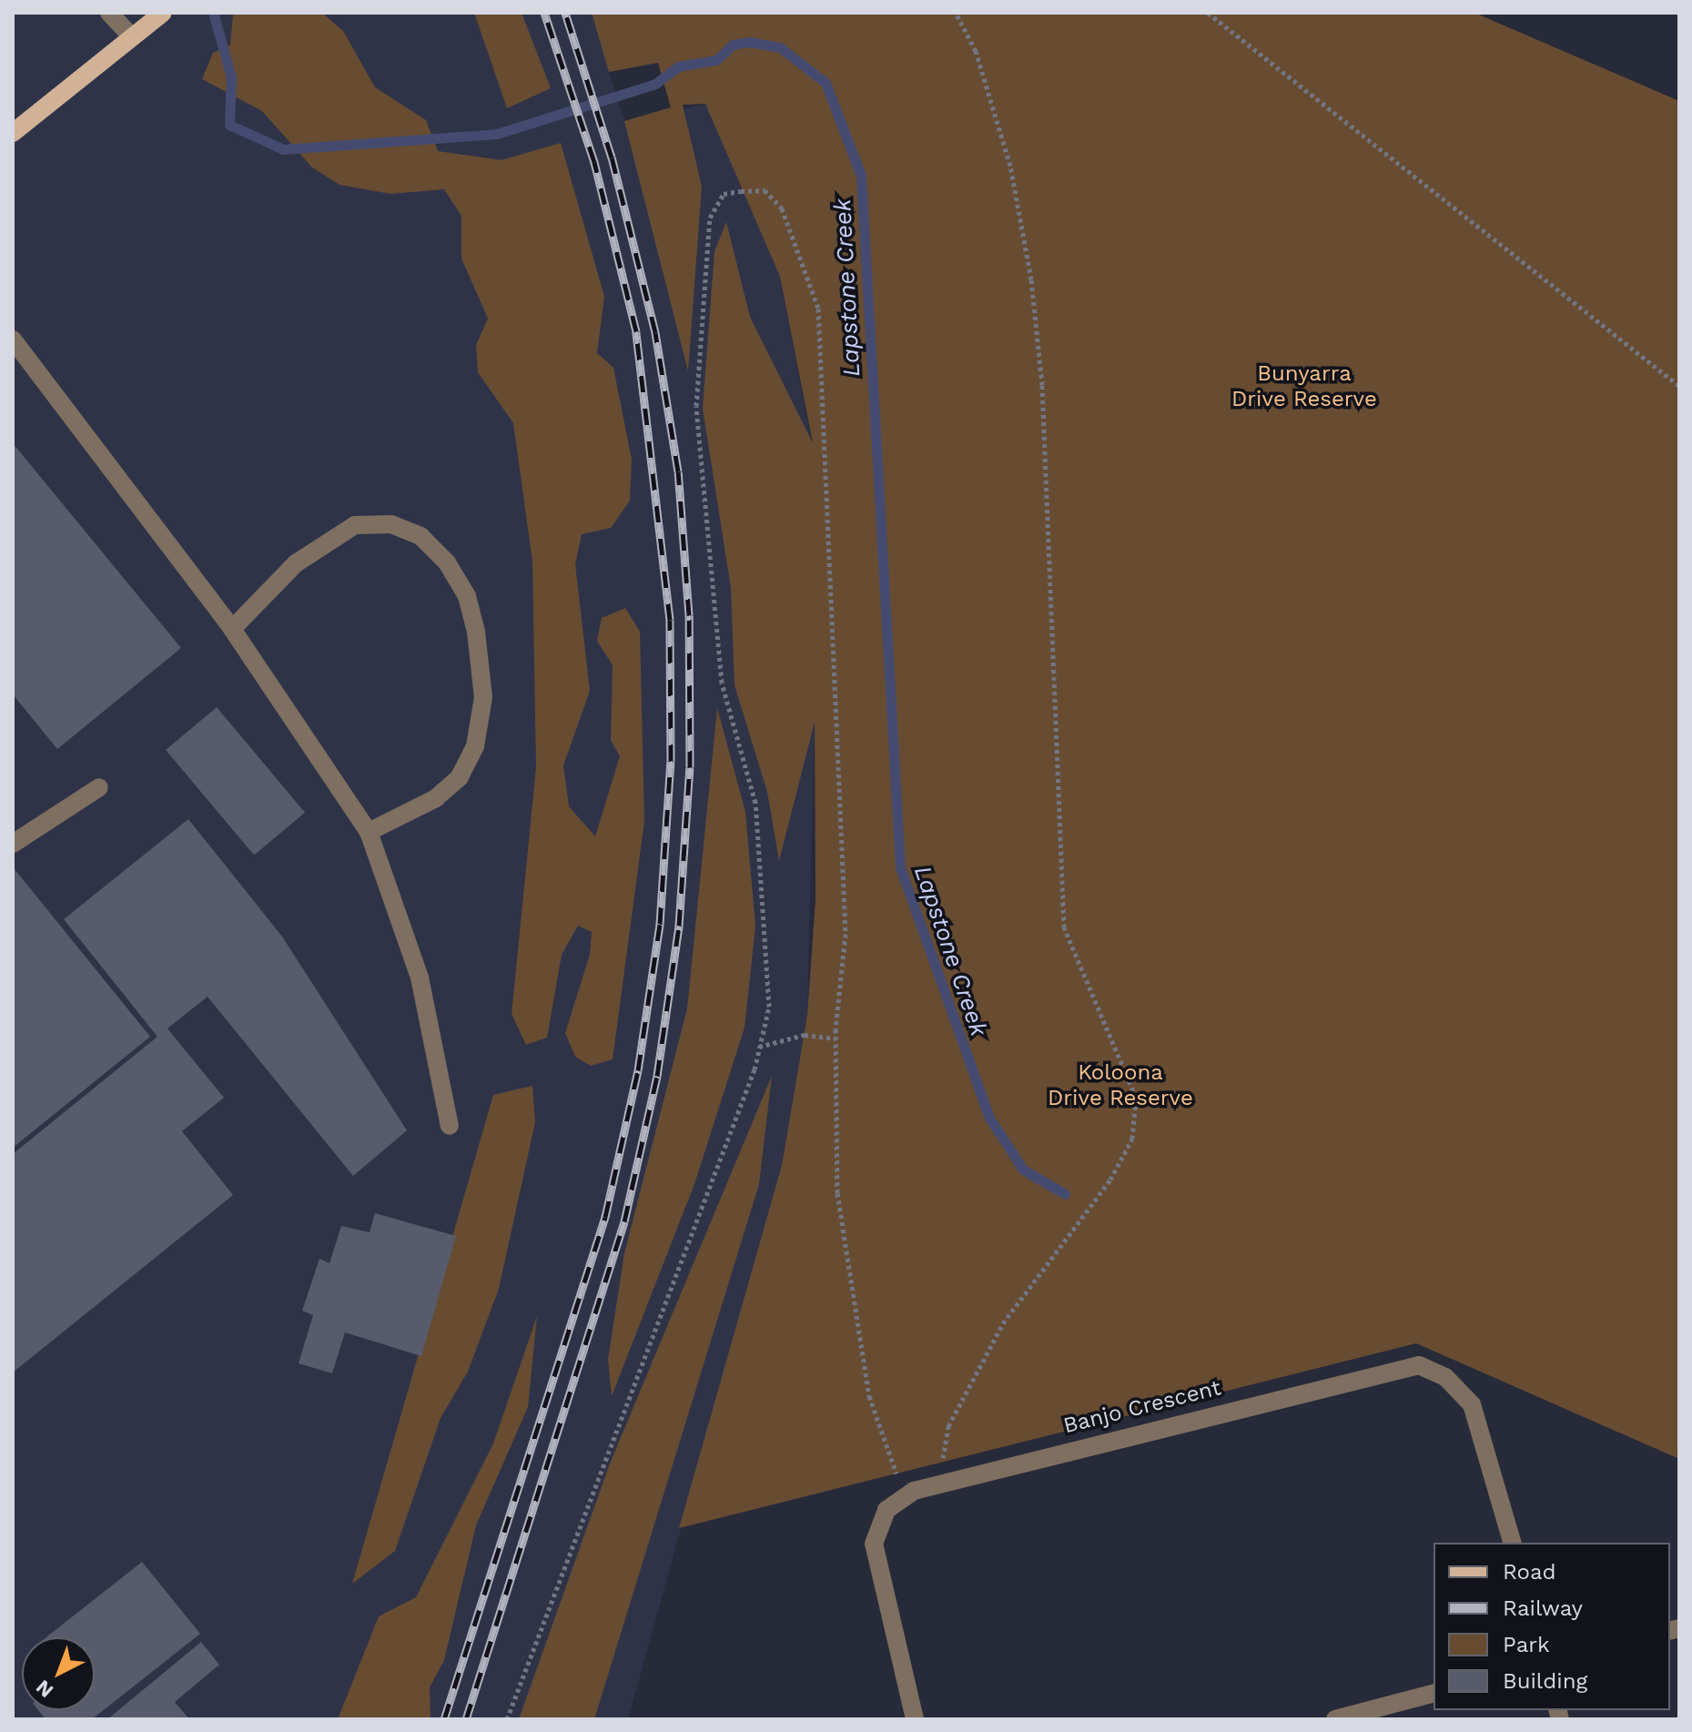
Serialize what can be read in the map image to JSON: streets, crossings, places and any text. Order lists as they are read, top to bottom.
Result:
{
  "streets": {
    "street": ["Banjo Crescent"]
  },
  "water": ["Lapstone Creek"],
  "parks": ["Bunyarra Drive Reserve", "Koloona Drive Reserve"],
  "legend": [
    "Road",
    "Railway",
    "Park",
    "Building"
  ],
  "north": "bottom left"
}
